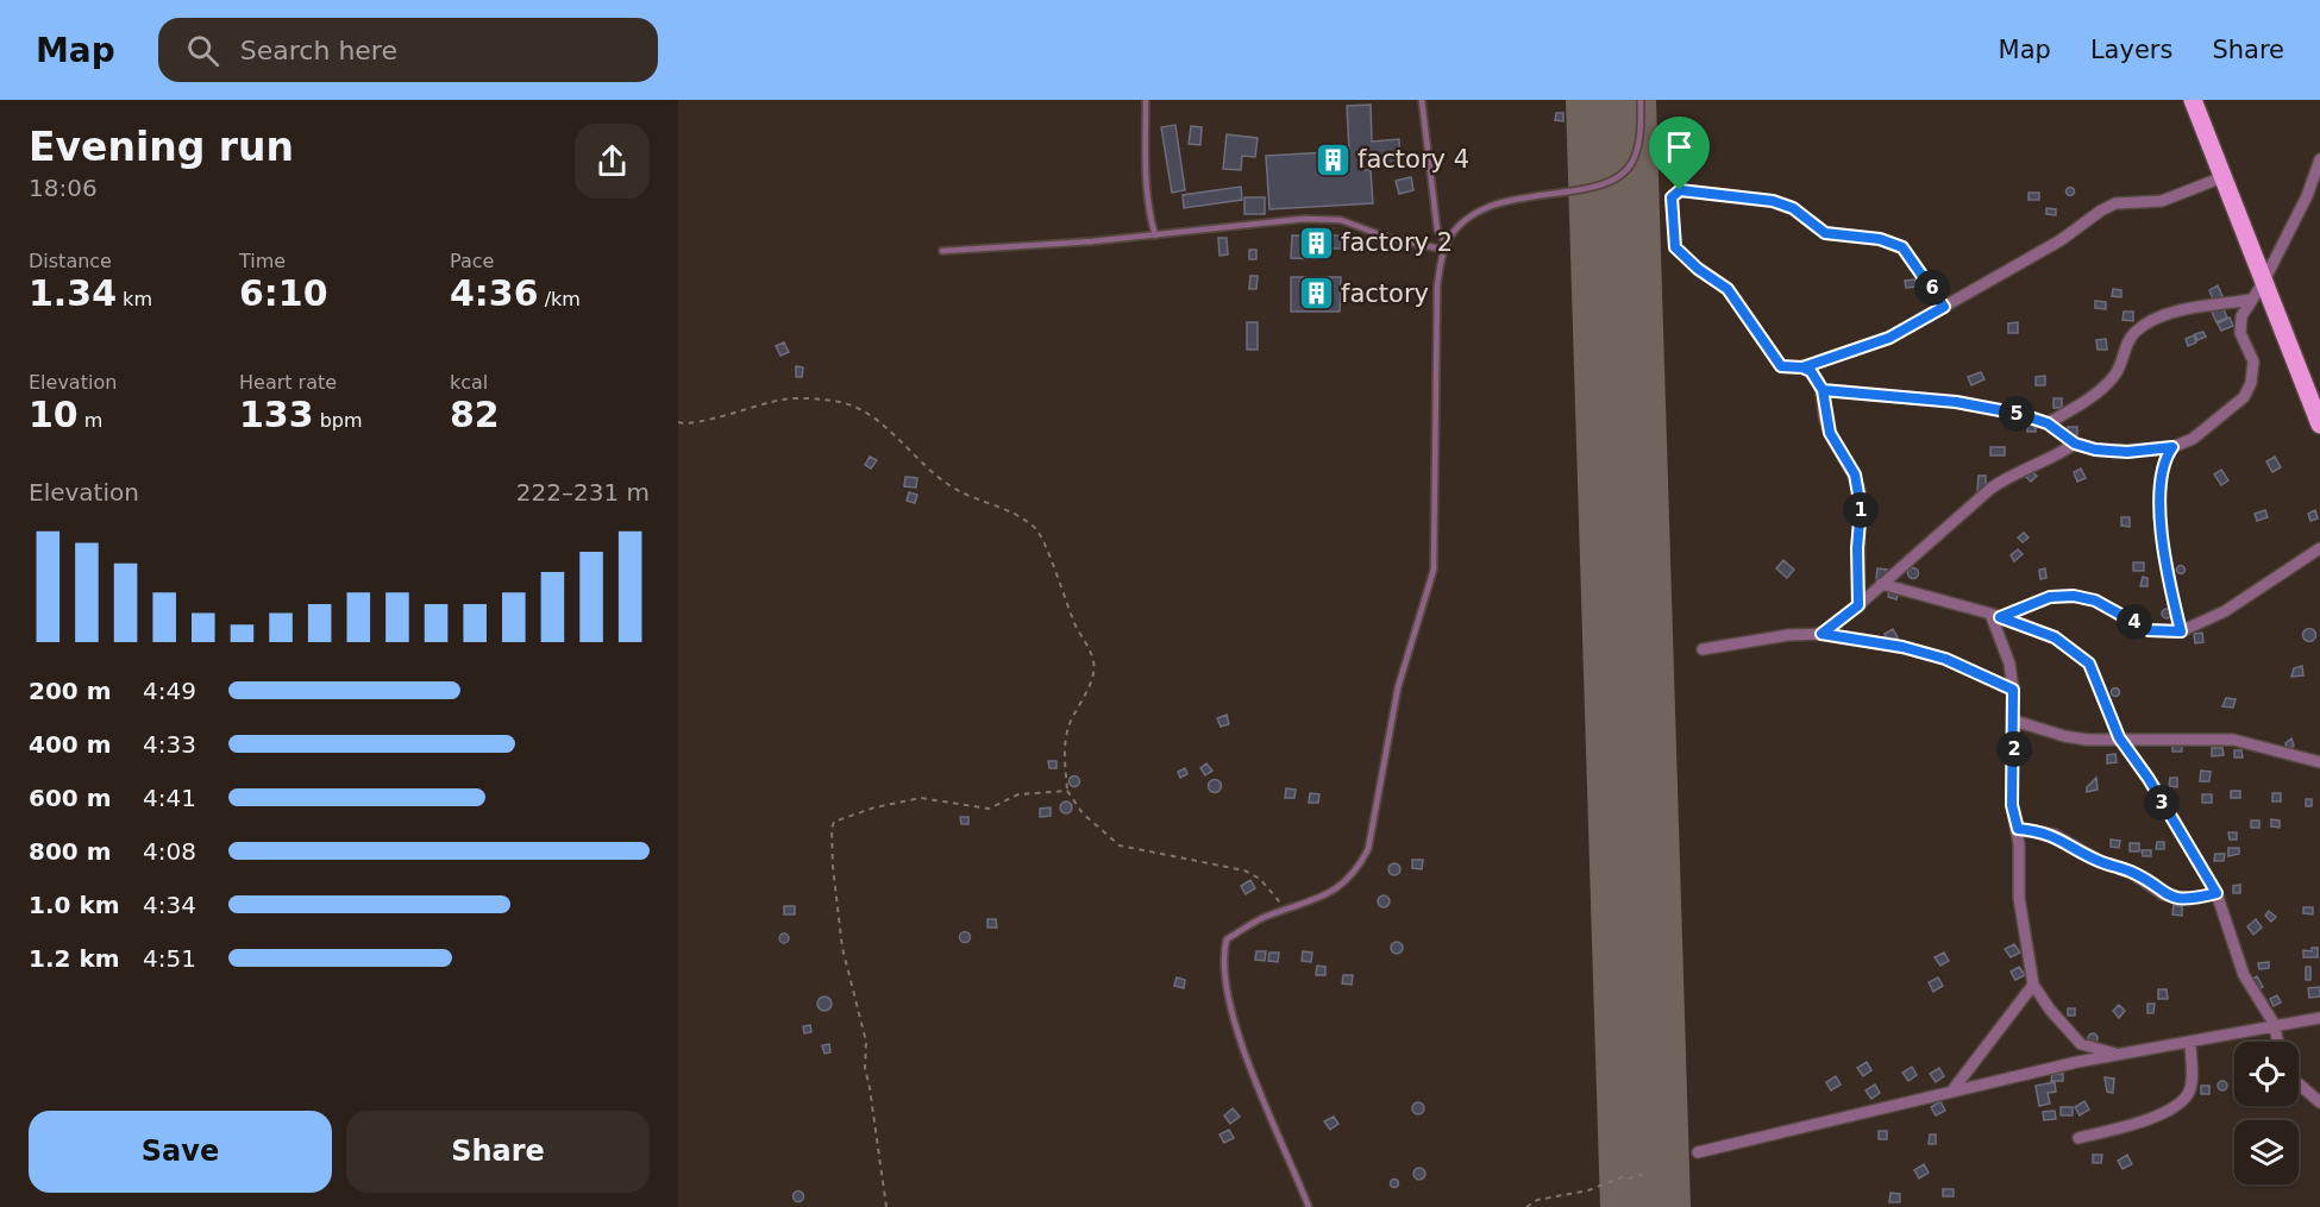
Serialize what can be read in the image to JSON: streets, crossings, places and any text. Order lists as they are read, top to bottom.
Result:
{
  "places": {
    "building": ["factory 4", "factory 2", "factory"]
  },
  "page": {
    "header": "Map",
    "search": "Search here",
    "nav": ["Map", "Layers", "Share"],
    "heading": ["Evening run", "18:06"],
    "stats": [
      ["Distance", "1.34 km"],
      ["Time", "6:10"],
      ["Pace", "4:36 /km"],
      ["Elevation", "10 m"],
      ["Heart rate", "133 bpm"],
      ["kcal", "82"]
    ],
    "pins": [
      "6",
      "5",
      "1",
      "4",
      "2",
      "3"
    ],
    "chart": ["Elevation", "222–231 m"],
    "list": [
      {
        "name": "200 m",
        "note": "4:49"
      },
      {
        "name": "400 m",
        "note": "4:33"
      },
      {
        "name": "600 m",
        "note": "4:41"
      },
      {
        "name": "800 m",
        "note": "4:08"
      },
      {
        "name": "1.0 km",
        "note": "4:34"
      },
      {
        "name": "1.2 km",
        "note": "4:51"
      }
    ],
    "buttons": ["Save", "Share"]
  }
}
